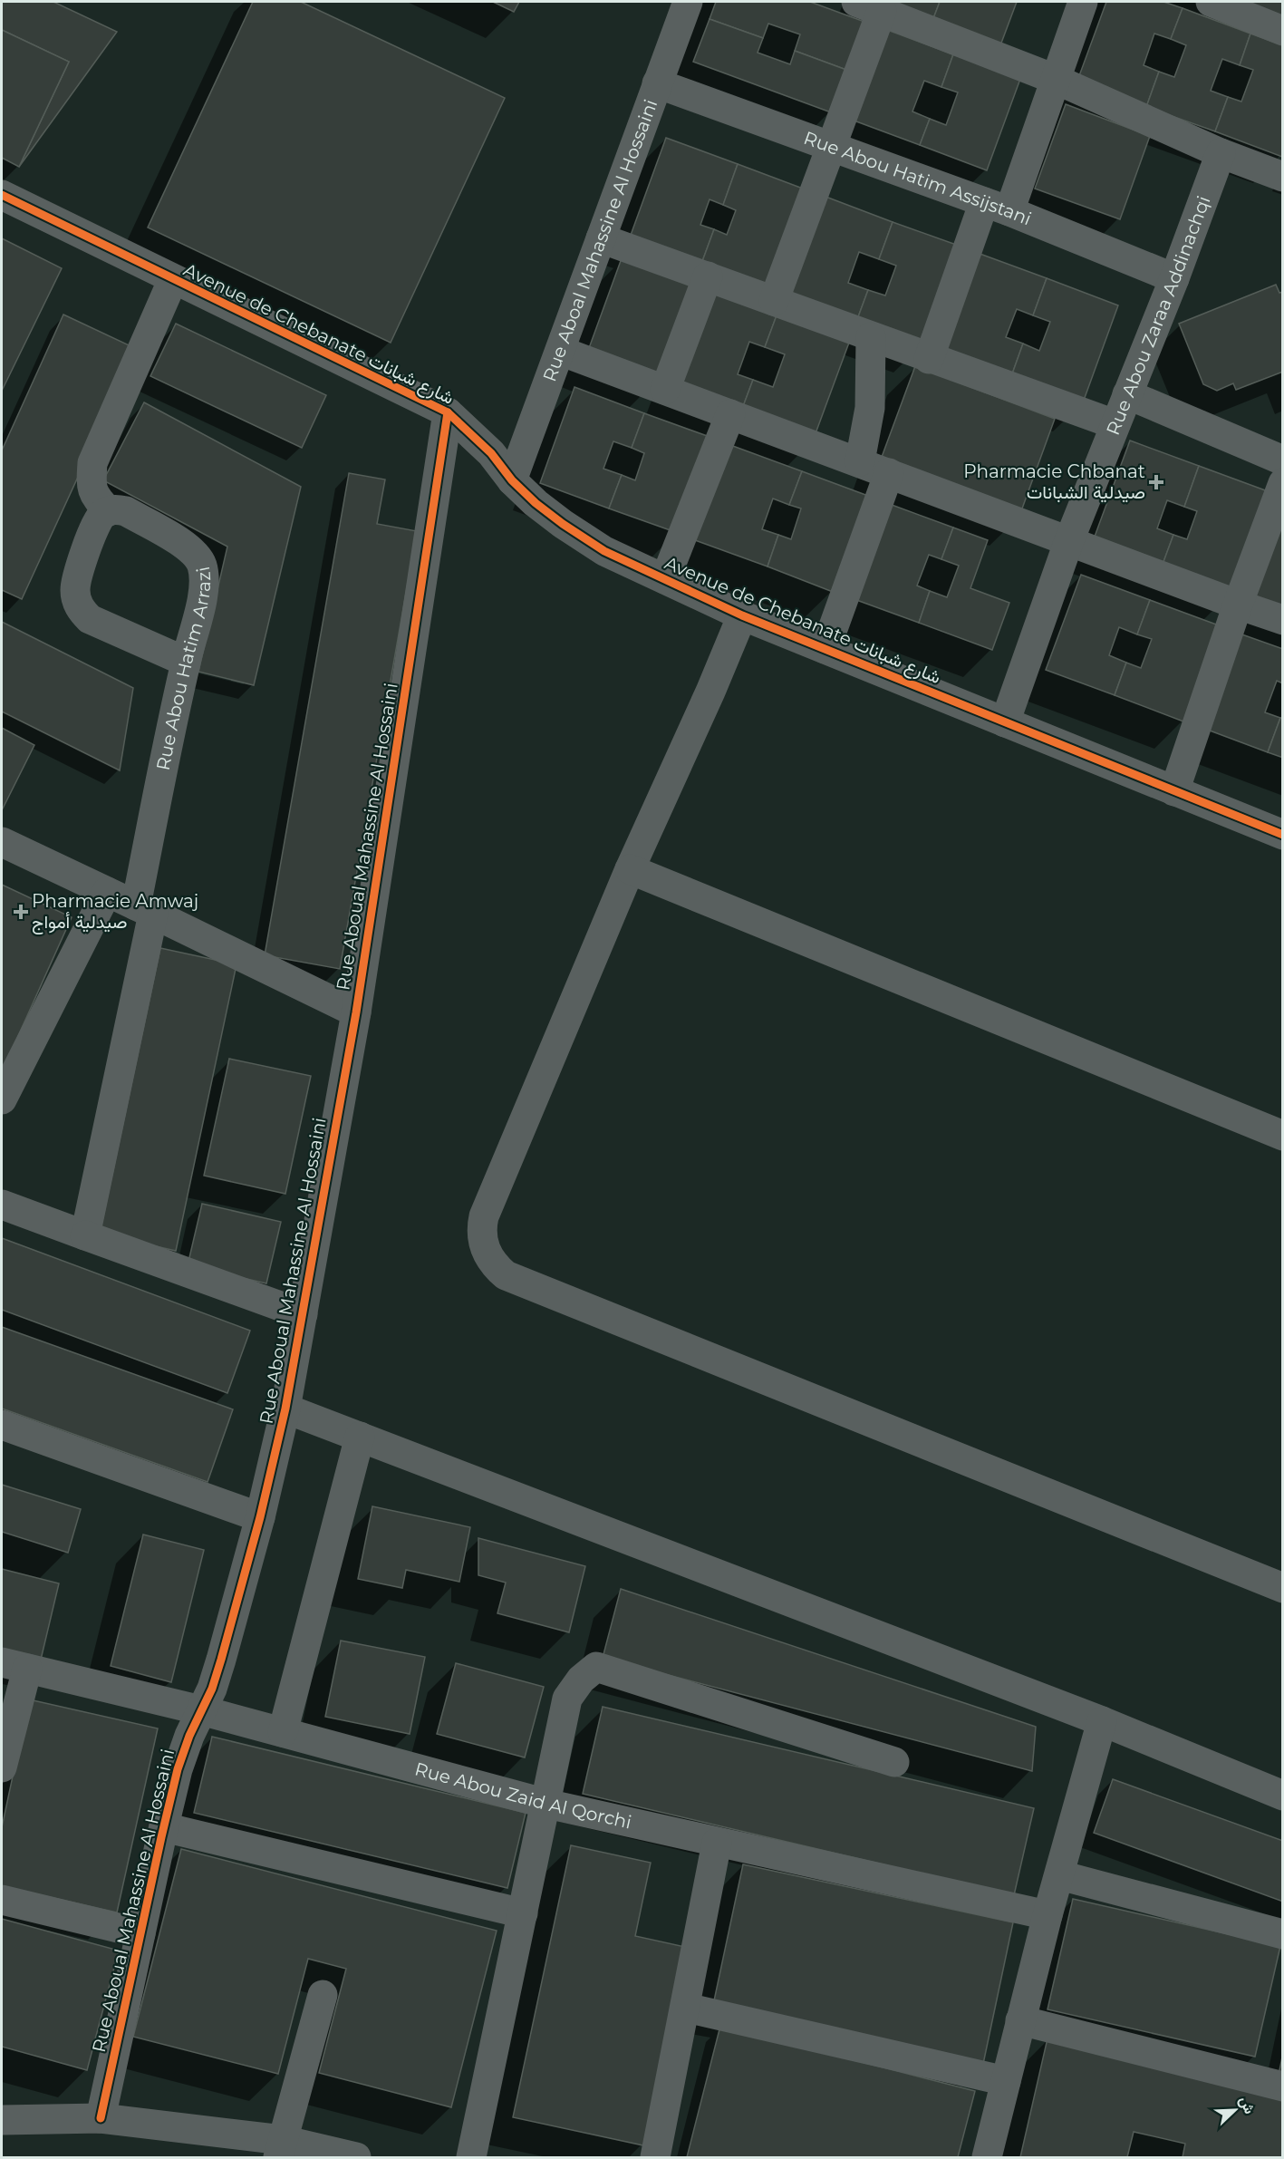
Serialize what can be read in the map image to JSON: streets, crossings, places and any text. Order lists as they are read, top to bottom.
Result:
{
  "streets": {
    "street": [
      "Rue Abou Hatim Assijstani",
      "Rue Aboal Mahassine Al Hossaini",
      "Rue Abou Zaraa Addinachqi",
      "Avenue de Chebanate شارع شبانات",
      "Rue Abou Hatim Arrazi",
      "Rue Aboual Mahassine Al Hossaini",
      "Rue Abou Zaid Al Qorchi"
    ]
  },
  "crossings": [
    ["Rue Abou Hatim Assijstani", "Rue Aboal Mahassine Al Hossaini"],
    ["Rue Abou Hatim Assijstani", "Rue Abou Zaraa Addinachqi"],
    ["Rue Aboal Mahassine Al Hossaini", "Avenue de Chebanate شارع شبانات"],
    ["Rue Abou Zaraa Addinachqi", "Avenue de Chebanate شارع شبانات"],
    ["Avenue de Chebanate شارع شبانات", "Rue Aboual Mahassine Al Hossaini"],
    ["Rue Aboual Mahassine Al Hossaini", "Rue Abou Zaid Al Qorchi"]
  ],
  "places": {
    "health": ["Pharmacie Chbanat صيدلية الشبانات", "Pharmacie Amwaj صيدلية أمواج"]
  },
  "north": "top right"
}
